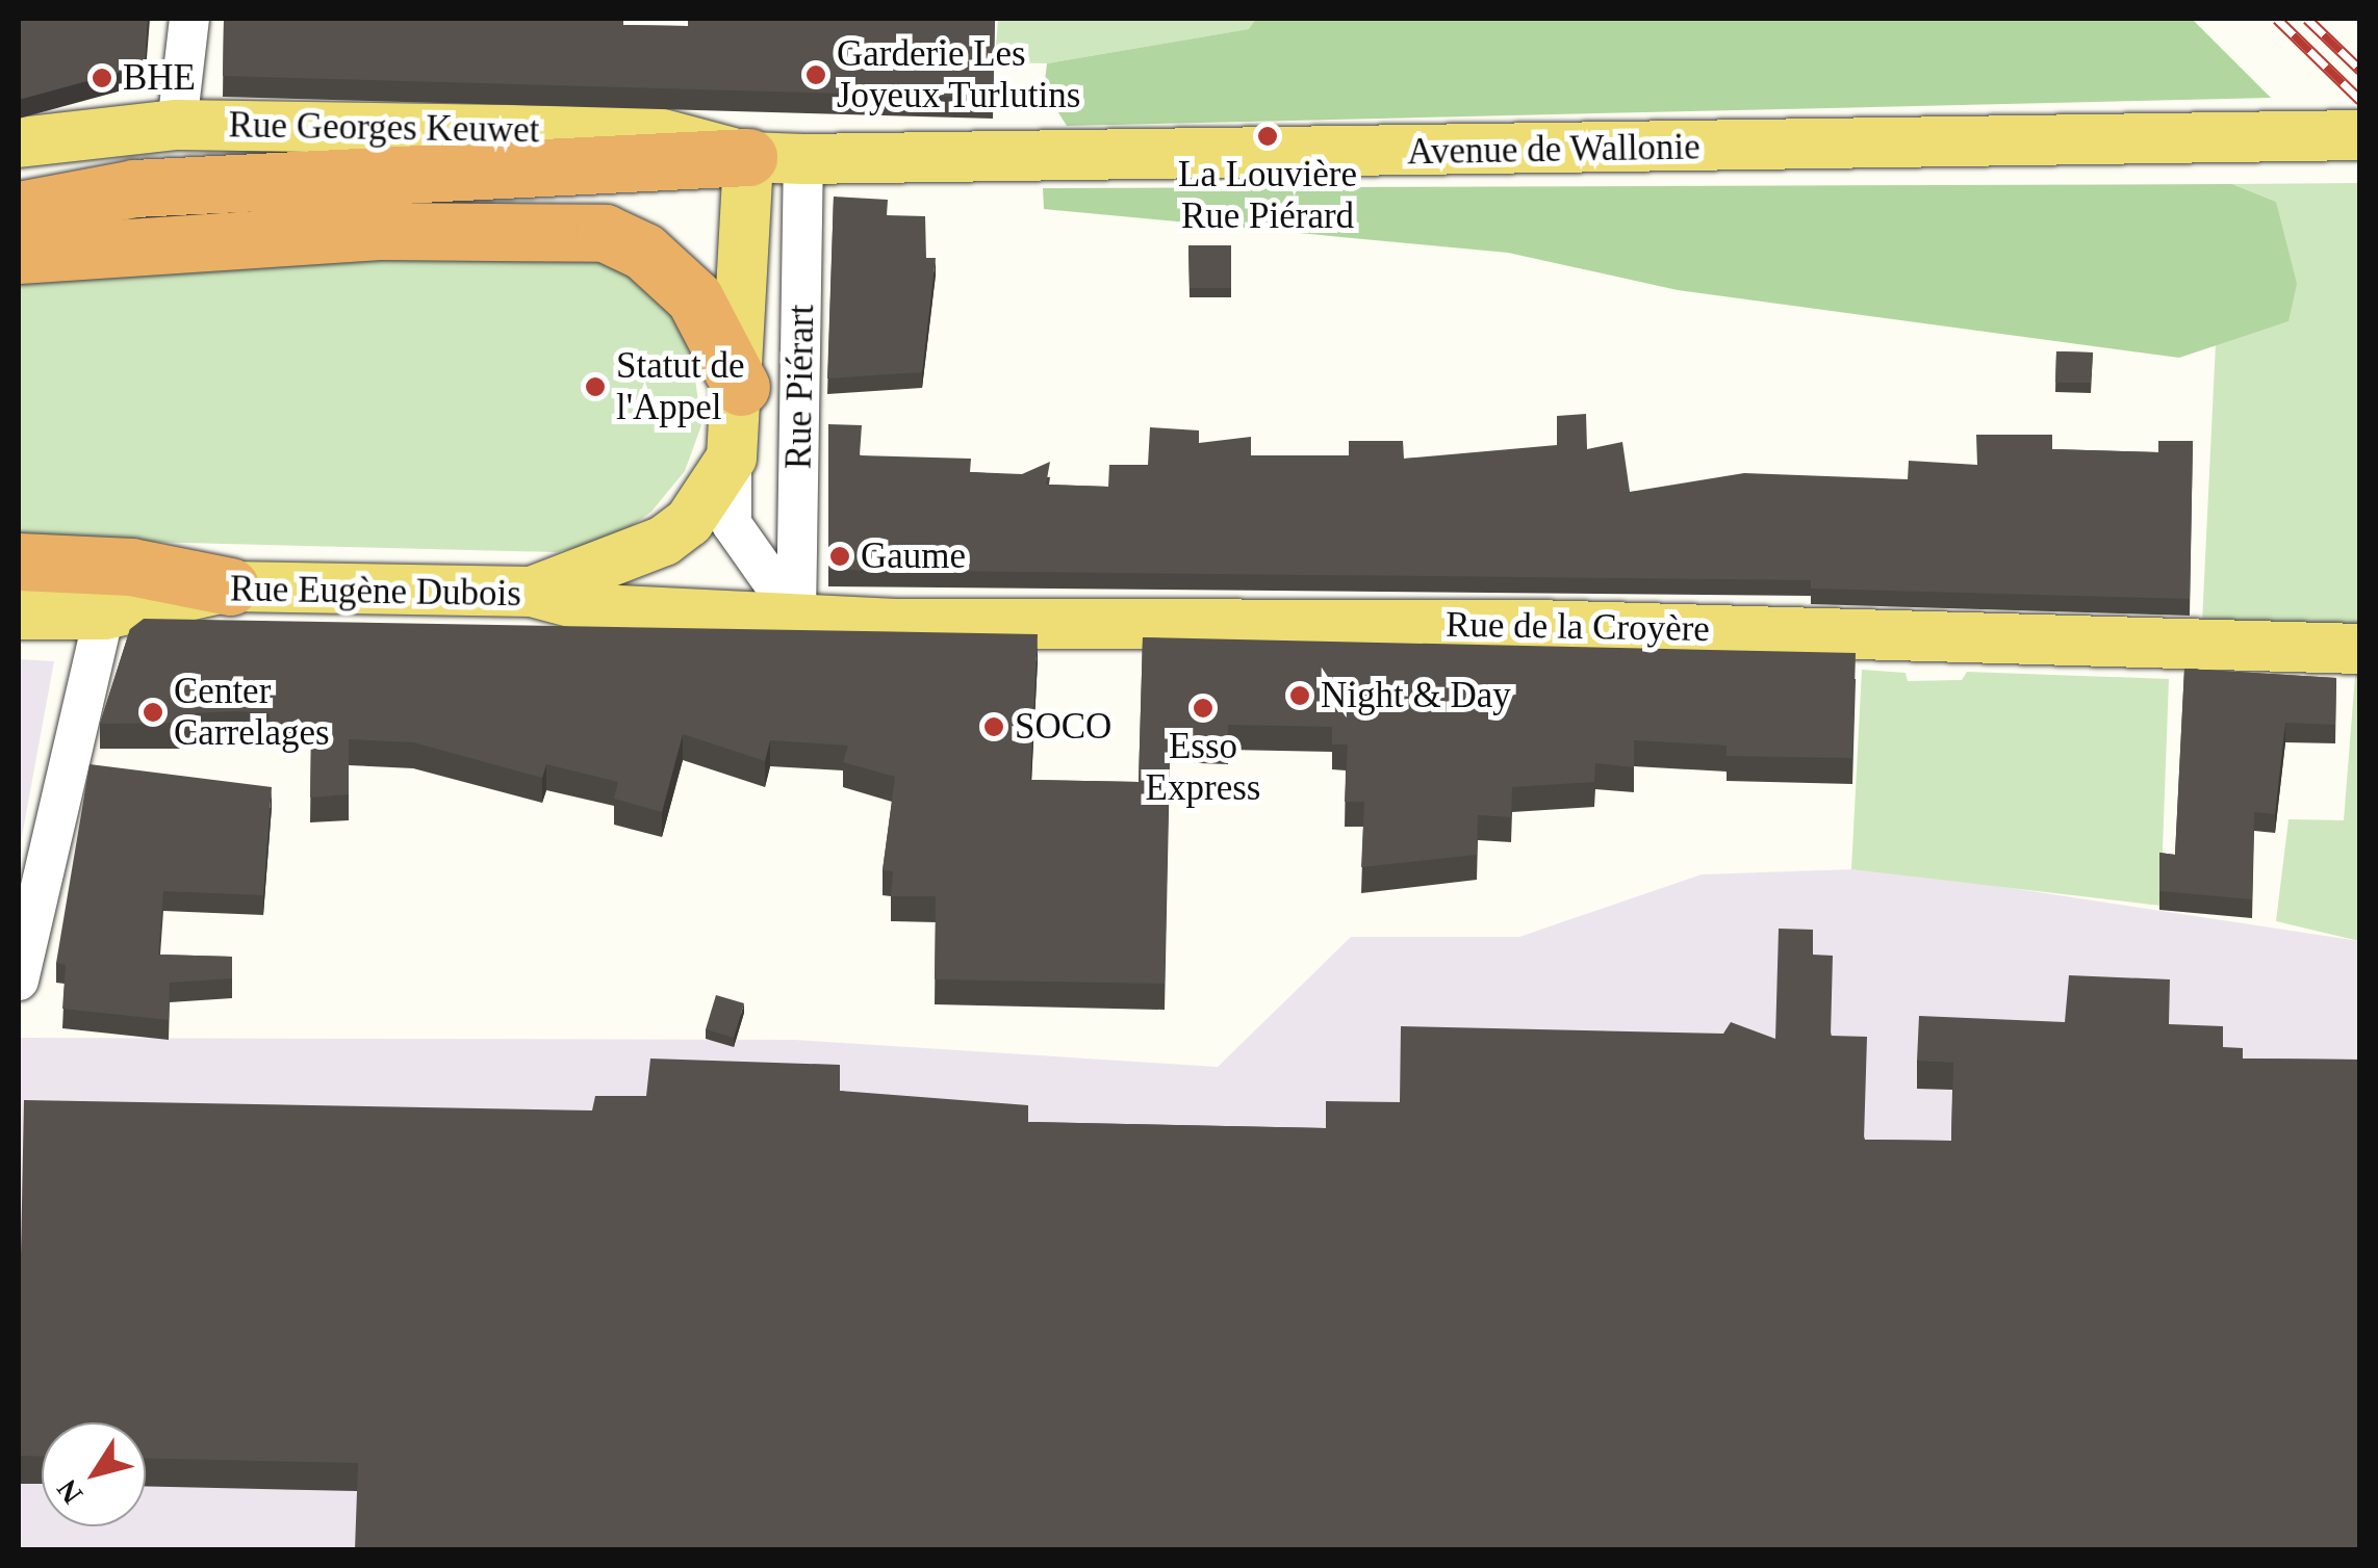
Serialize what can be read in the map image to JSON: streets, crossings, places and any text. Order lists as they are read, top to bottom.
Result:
{
  "streets": {
    "main road": [
      "Rue Georges Keuwet",
      "Avenue de Wallonie",
      "Rue Eugène Dubois",
      "Rue de la Croyère"
    ],
    "street": ["Rue Piérart"]
  },
  "crossings": [
    ["Rue Georges Keuwet", "Avenue de Wallonie"],
    ["Avenue de Wallonie", "Rue Piérart"],
    ["Rue Piérart", "Rue Eugène Dubois"],
    ["Rue Piérart", "Rue de la Croyère"],
    ["Rue Eugène Dubois", "Rue de la Croyère"]
  ],
  "places": [
    "Garderie Les Joyeux Turlutins",
    "BHE",
    "La Louvière Rue Piérard",
    "Statut de l'Appel",
    "Gaume",
    "Night & Day",
    "Esso Express",
    "Center Carrelages",
    "SOCO"
  ],
  "north": "bottom left"
}
